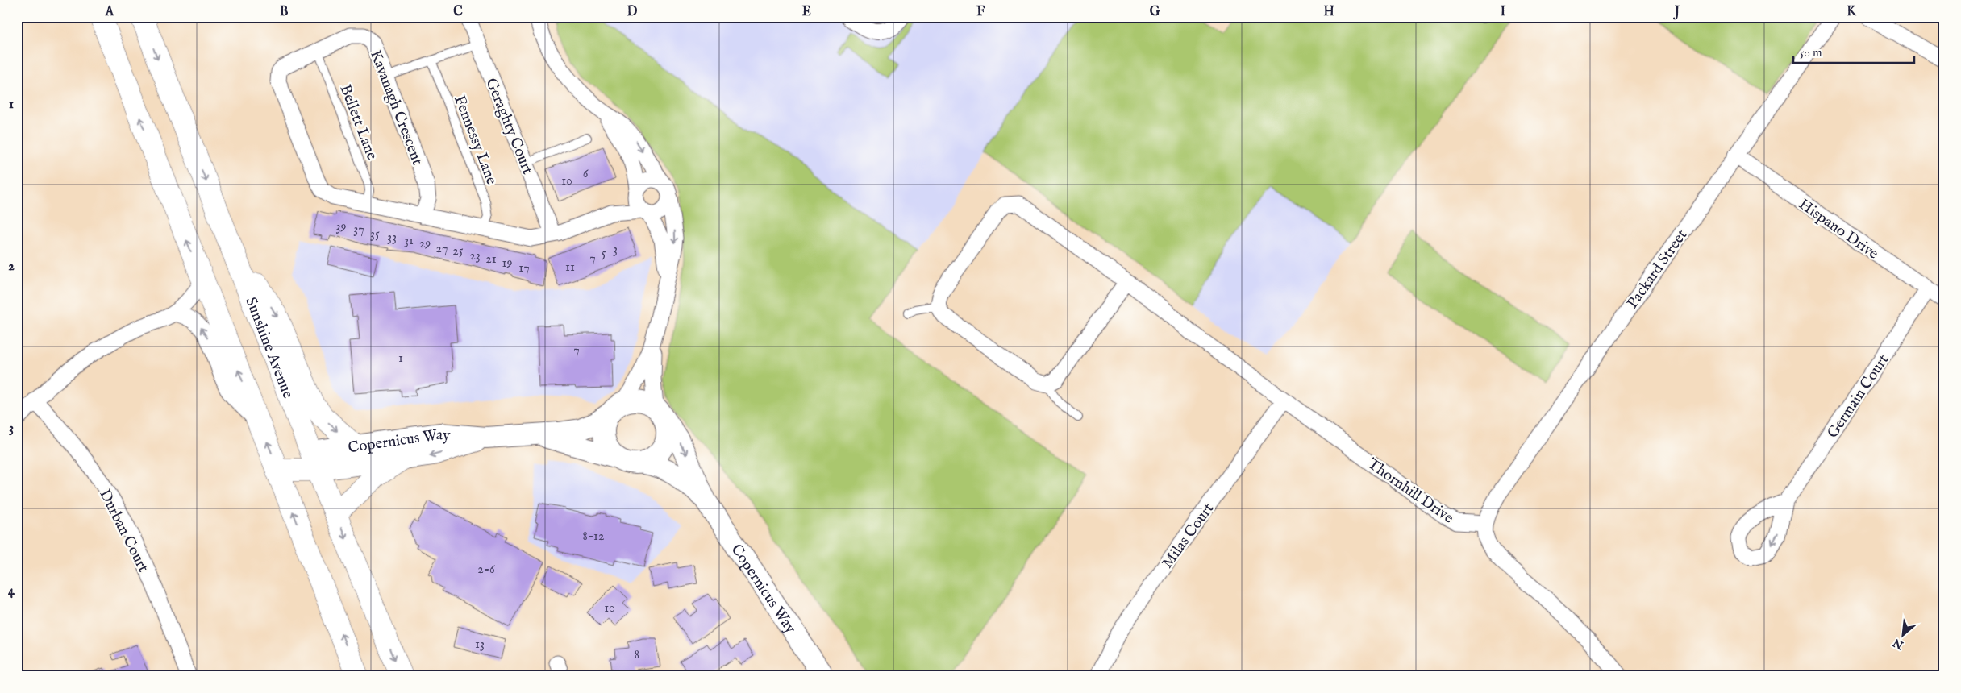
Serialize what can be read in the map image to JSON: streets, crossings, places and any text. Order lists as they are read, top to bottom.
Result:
{
  "streets": {
    "main road": ["Sunshine Avenue"],
    "street": [
      "Kavanagh Crescent",
      "Geraghty Court",
      "Hispano Drive",
      "Packard Street",
      "Germain Court",
      "Copernicus Way",
      "Thornhill Drive",
      "Durban Court",
      "Milas Court"
    ],
    "lane": ["Bellett Lane", "Fennessy Lane"]
  },
  "crossings": [
    ["Kavanagh Crescent", "Bellett Lane"],
    ["Kavanagh Crescent", "Geraghty Court"],
    ["Kavanagh Crescent", "Fennessy Lane"],
    ["Hispano Drive", "Packard Street"],
    ["Hispano Drive", "Germain Court"],
    ["Packard Street", "Thornhill Drive"],
    ["Sunshine Avenue", "Copernicus Way"],
    ["Thornhill Drive", "Milas Court"]
  ],
  "house_numbers": [
    "6",
    "10",
    "39",
    "37",
    "35",
    "33",
    "31",
    "29",
    "27",
    "3",
    "25",
    "5",
    "23",
    "7",
    "21",
    "19",
    "11",
    "17",
    "7",
    "1",
    "8-12",
    "2-6",
    "10",
    "13",
    "8"
  ],
  "scale_bar": "50 m",
  "north": "bottom left",
  "grid": {
    "columns": [
      "A",
      "B",
      "C",
      "D",
      "E",
      "F",
      "G",
      "H",
      "I",
      "J",
      "K"
    ],
    "rows": [
      "1",
      "2",
      "3",
      "4"
    ]
  }
}
